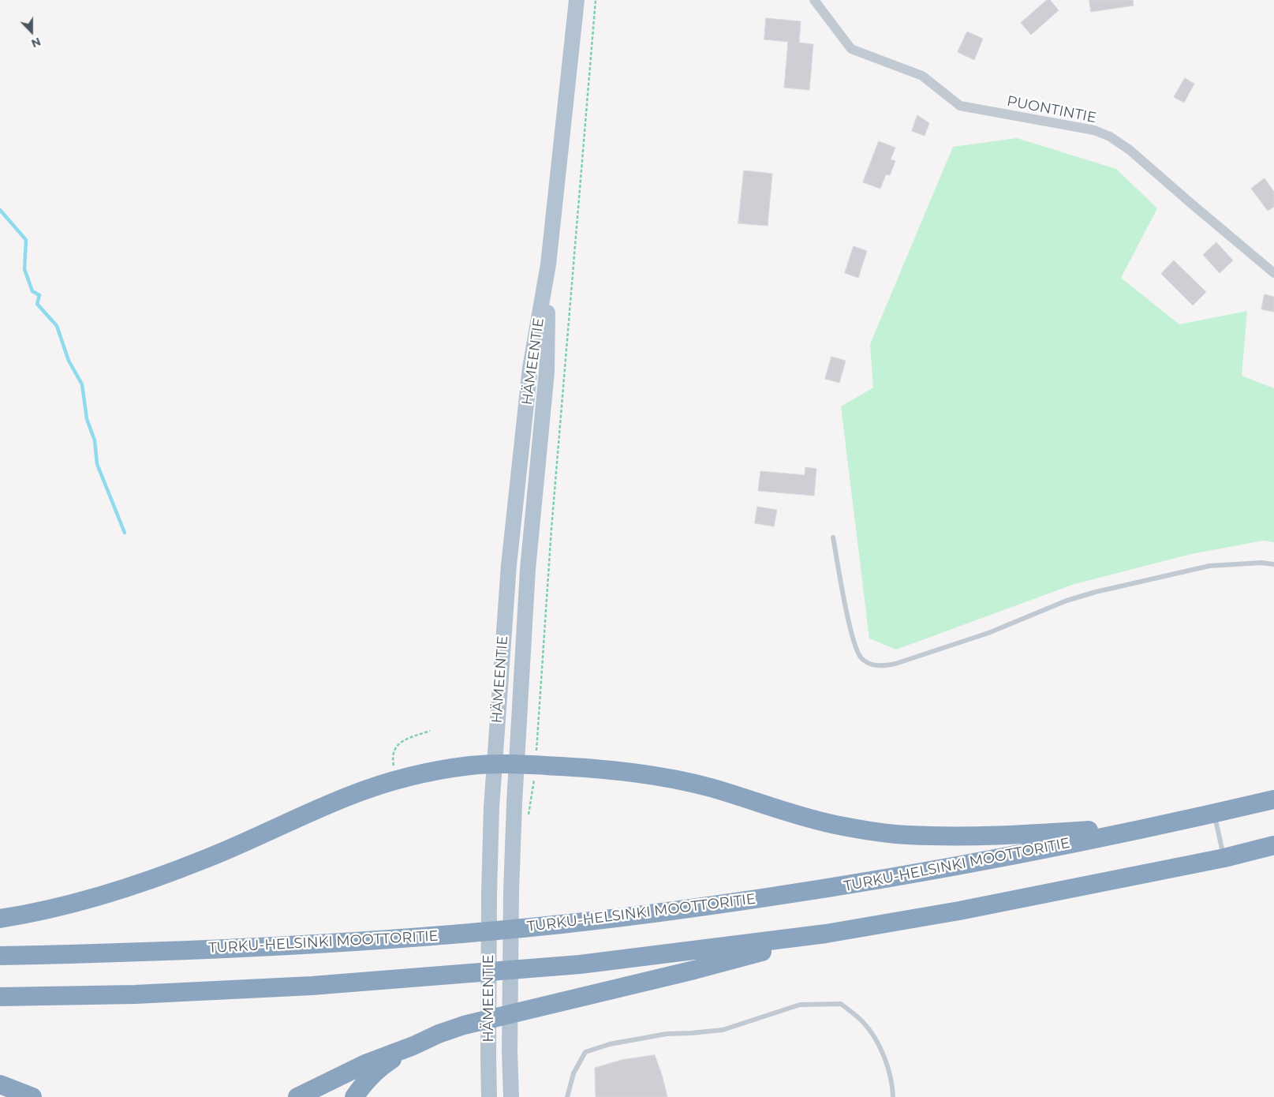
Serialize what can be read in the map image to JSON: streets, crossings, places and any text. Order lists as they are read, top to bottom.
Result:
{
  "streets": {
    "highway": ["TURKU-HELSINKI MOOTTORITIE"],
    "main road": ["HÄMEENTIE"],
    "street": ["PUONTINTIE"]
  },
  "north": "bottom"
}
